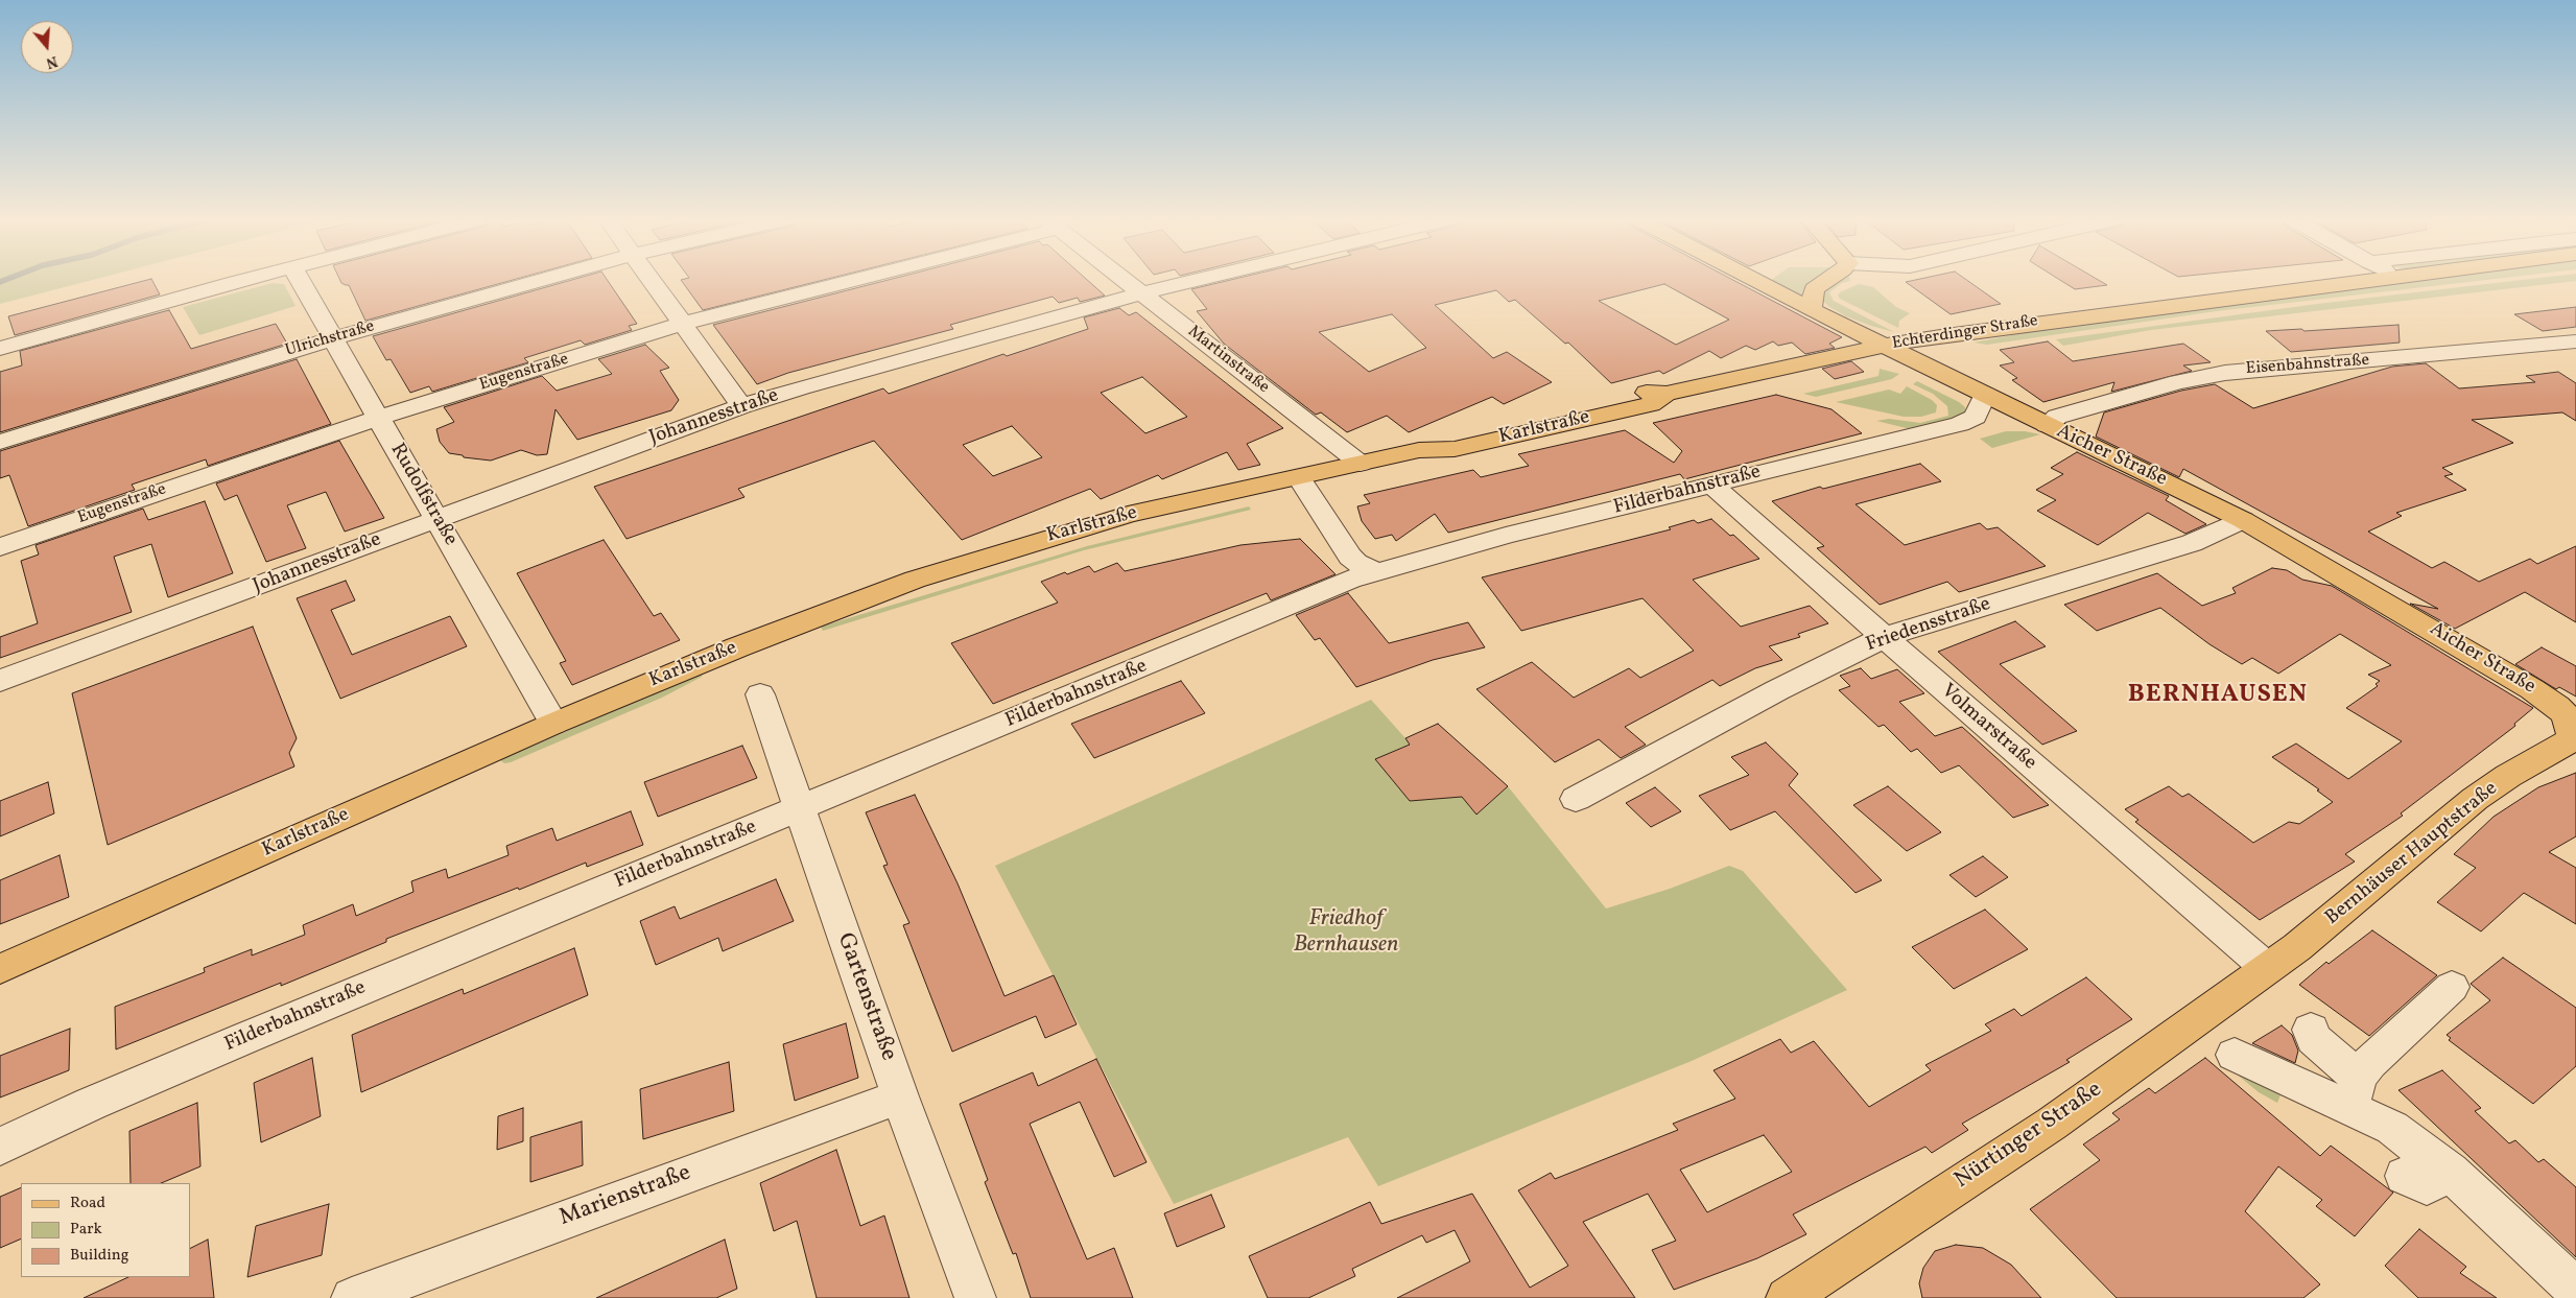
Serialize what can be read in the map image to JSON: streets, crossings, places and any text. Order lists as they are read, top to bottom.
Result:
{
  "streets": {
    "main road": [
      "Echterdinger Straße",
      "Karlstraße",
      "Aicher Straße",
      "Bernhäuser Hauptstraße",
      "Nürtinger Straße"
    ],
    "street": [
      "Ulrichstraße",
      "Martinstraße",
      "Eisenbahnstraße",
      "Eugenstraße",
      "Johannesstraße",
      "Filderbahnstraße",
      "Rudolfstraße",
      "Friedensstraße",
      "Volmarstraße",
      "Gartenstraße",
      "Marienstraße"
    ]
  },
  "crossings": [
    ["Echterdinger Straße", "Karlstraße"],
    ["Echterdinger Straße", "Aicher Straße"],
    ["Ulrichstraße", "Rudolfstraße"],
    ["Martinstraße", "Johannesstraße"],
    ["Martinstraße", "Karlstraße"],
    ["Eisenbahnstraße", "Aicher Straße"],
    ["Eugenstraße", "Rudolfstraße"],
    ["Johannesstraße", "Rudolfstraße"],
    ["Karlstraße", "Aicher Straße"],
    ["Karlstraße", "Rudolfstraße"],
    ["Aicher Straße", "Filderbahnstraße"],
    ["Aicher Straße", "Friedensstraße"],
    ["Aicher Straße", "Bernhäuser Hauptstraße"],
    ["Filderbahnstraße", "Volmarstraße"],
    ["Filderbahnstraße", "Gartenstraße"],
    ["Friedensstraße", "Volmarstraße"],
    ["Volmarstraße", "Bernhäuser Hauptstraße"],
    ["Volmarstraße", "Nürtinger Straße"],
    ["Bernhäuser Hauptstraße", "Nürtinger Straße"],
    ["Gartenstraße", "Marienstraße"]
  ],
  "districts": ["BERNHAUSEN"],
  "parks": ["Friedhof Bernhausen"],
  "legend": ["Road", "Park", "Building"],
  "north": "bottom"
}
